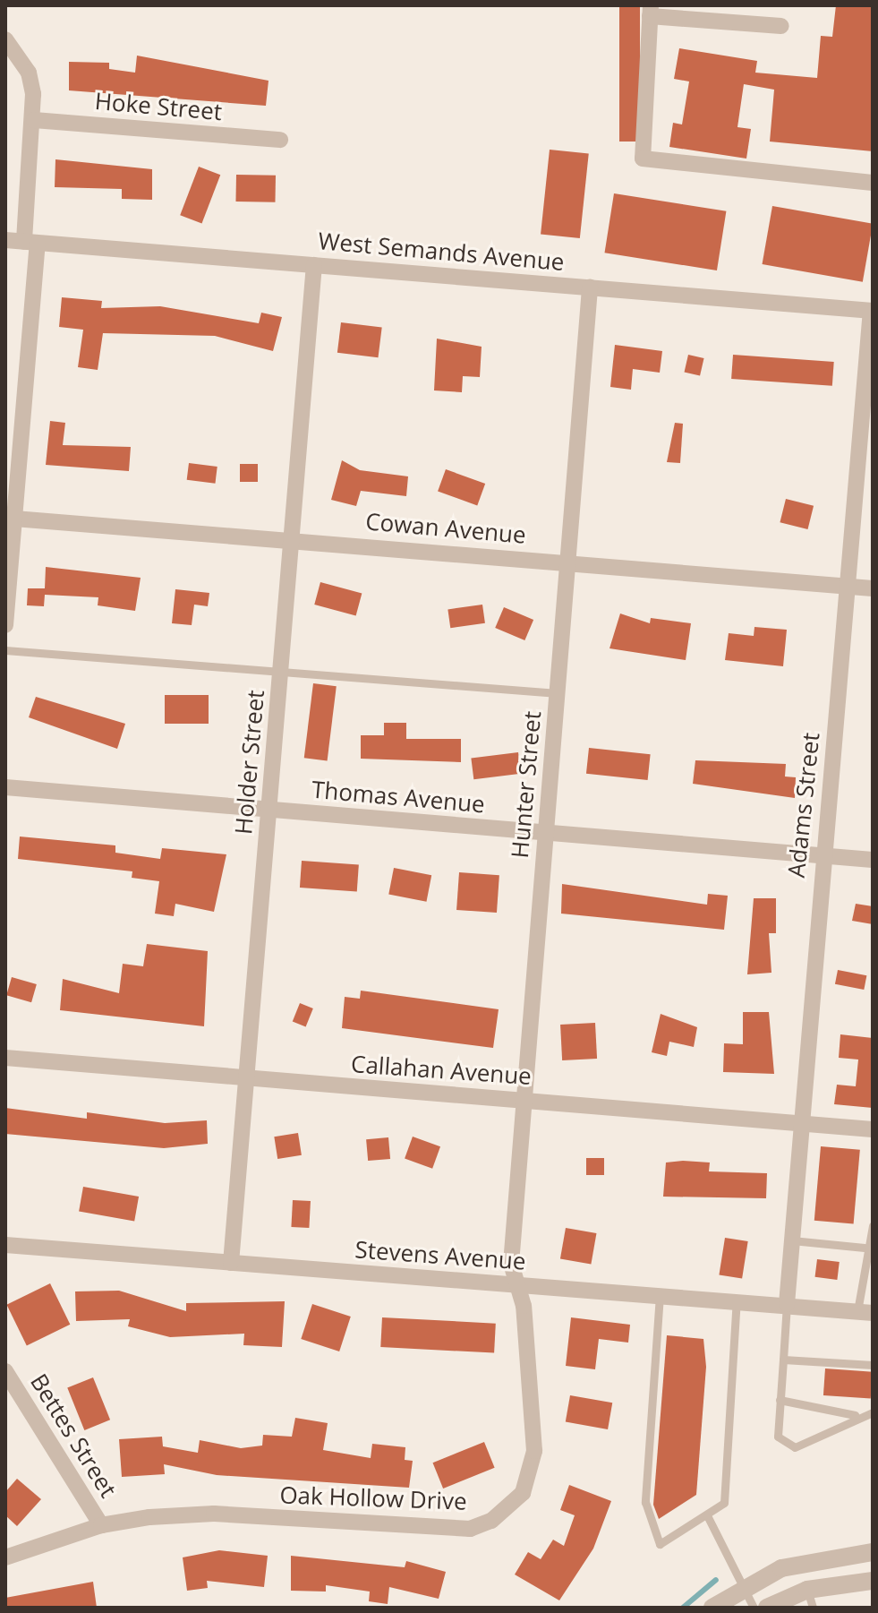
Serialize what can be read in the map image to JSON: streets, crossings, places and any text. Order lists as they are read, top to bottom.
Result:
{
  "streets": {
    "street": [
      "Hoke Street",
      "West Semands Avenue",
      "Cowan Avenue",
      "Holder Street",
      "Hunter Street",
      "Thomas Avenue",
      "Adams Street",
      "Callahan Avenue",
      "Stevens Avenue",
      "Bettes Street",
      "Oak Hollow Drive"
    ]
  },
  "crossings": [
    ["West Semands Avenue", "Holder Street"],
    ["West Semands Avenue", "Hunter Street"],
    ["West Semands Avenue", "Adams Street"],
    ["Cowan Avenue", "Holder Street"],
    ["Cowan Avenue", "Hunter Street"],
    ["Cowan Avenue", "Adams Street"],
    ["Holder Street", "Thomas Avenue"],
    ["Holder Street", "Callahan Avenue"],
    ["Holder Street", "Stevens Avenue"],
    ["Hunter Street", "Thomas Avenue"],
    ["Hunter Street", "Callahan Avenue"],
    ["Hunter Street", "Stevens Avenue"],
    ["Hunter Street", "Oak Hollow Drive"],
    ["Thomas Avenue", "Adams Street"],
    ["Adams Street", "Callahan Avenue"],
    ["Adams Street", "Stevens Avenue"],
    ["Stevens Avenue", "Oak Hollow Drive"],
    ["Bettes Street", "Oak Hollow Drive"]
  ]
}
